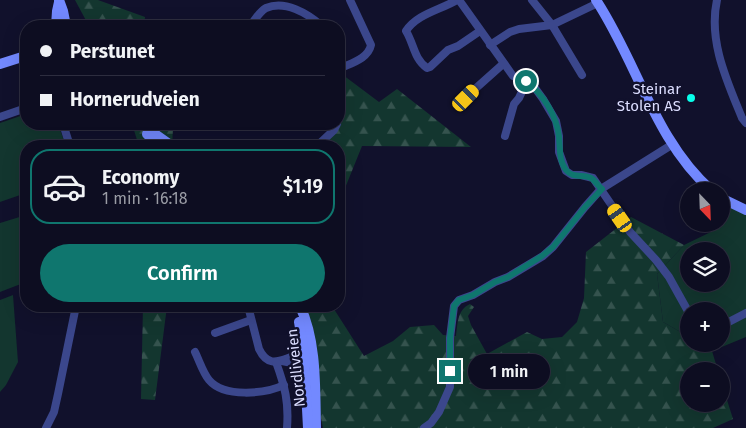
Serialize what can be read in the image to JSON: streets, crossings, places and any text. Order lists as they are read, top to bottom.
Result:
{
  "streets": {
    "main road": ["Nordliveien"]
  },
  "places": ["Steinar Stolen AS"],
  "north": "bottom right",
  "page": {
    "banner": ["Perstunet", "Hornerudveien"],
    "list": [
      {
        "name": "Economy",
        "note": "1 min · 16:18",
        "value": "$1.19"
      }
    ],
    "map_buttons": ["+", "−"],
    "buttons": "Confirm",
    "bubble": "1 min"
  }
}
